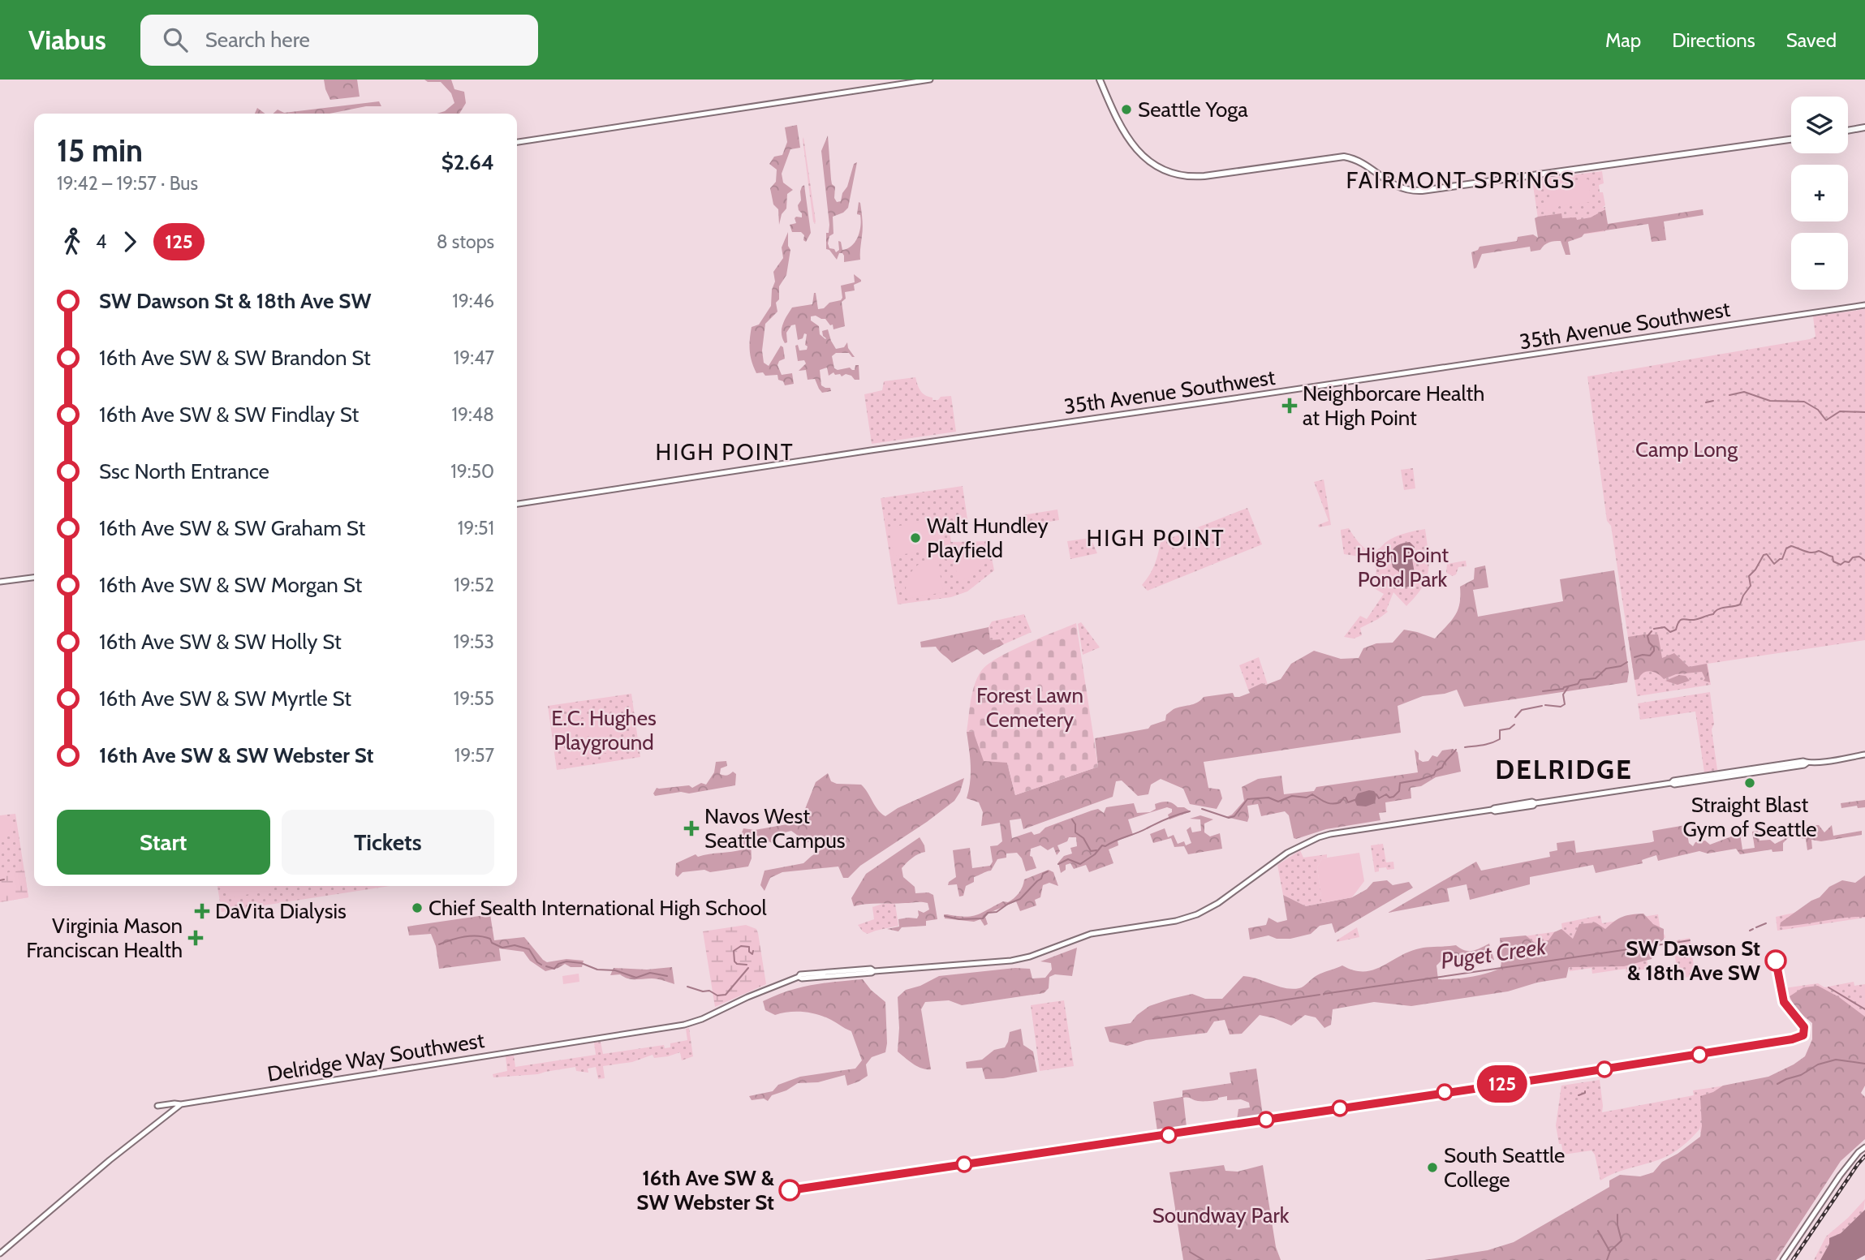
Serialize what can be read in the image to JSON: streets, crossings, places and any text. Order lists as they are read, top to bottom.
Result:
{
  "streets": {
    "main road": ["35th Avenue Southwest", "Delridge Way Southwest"]
  },
  "districts": [
    "FAIRMONT SPRINGS",
    "HIGH POINT",
    "HIGH POINT",
    "DELRIDGE"
  ],
  "water": ["Puget Creek"],
  "parks": [
    "Camp Long",
    "High Point Pond Park",
    "Forest Lawn Cemetery",
    "E.C. Hughes Playground",
    "Soundway Park"
  ],
  "places": {
    "other": [
      "Seattle Yoga",
      "Walt Hundley Playfield",
      "Straight Blast Gym of Seattle",
      "Chief Sealth International High School",
      "SW Dawson St & 18th Ave SW",
      "South Seattle College",
      "16th Ave SW & SW Webster St"
    ],
    "health": [
      "Neighborcare Health at High Point",
      "Navos West Seattle Campus",
      "DaVita Dialysis",
      "Virginia Mason Franciscan Health"
    ]
  },
  "lines": ["bus line 125"],
  "page": {
    "header": "Viabus",
    "search": "Search here",
    "nav": ["Map", "Directions", "Saved"],
    "on_map": "125",
    "map_buttons": ["+", "−"],
    "heading": ["15 min", "19:42 – 19:57 · Bus", "$2.64"],
    "legs": ["4", "125", "8 stops"],
    "list": [
      {
        "name": "SW Dawson St & 18th Ave SW",
        "value": "19:46"
      },
      {
        "name": "16th Ave SW & SW Brandon St",
        "value": "19:47"
      },
      {
        "name": "16th Ave SW & SW Findlay St",
        "value": "19:48"
      },
      {
        "name": "Ssc North Entrance",
        "value": "19:50"
      },
      {
        "name": "16th Ave SW & SW Graham St",
        "value": "19:51"
      },
      {
        "name": "16th Ave SW & SW Morgan St",
        "value": "19:52"
      },
      {
        "name": "16th Ave SW & SW Holly St",
        "value": "19:53"
      },
      {
        "name": "16th Ave SW & SW Myrtle St",
        "value": "19:55"
      },
      {
        "name": "16th Ave SW & SW Webster St",
        "value": "19:57"
      }
    ],
    "buttons": ["Start", "Tickets"]
  }
}
